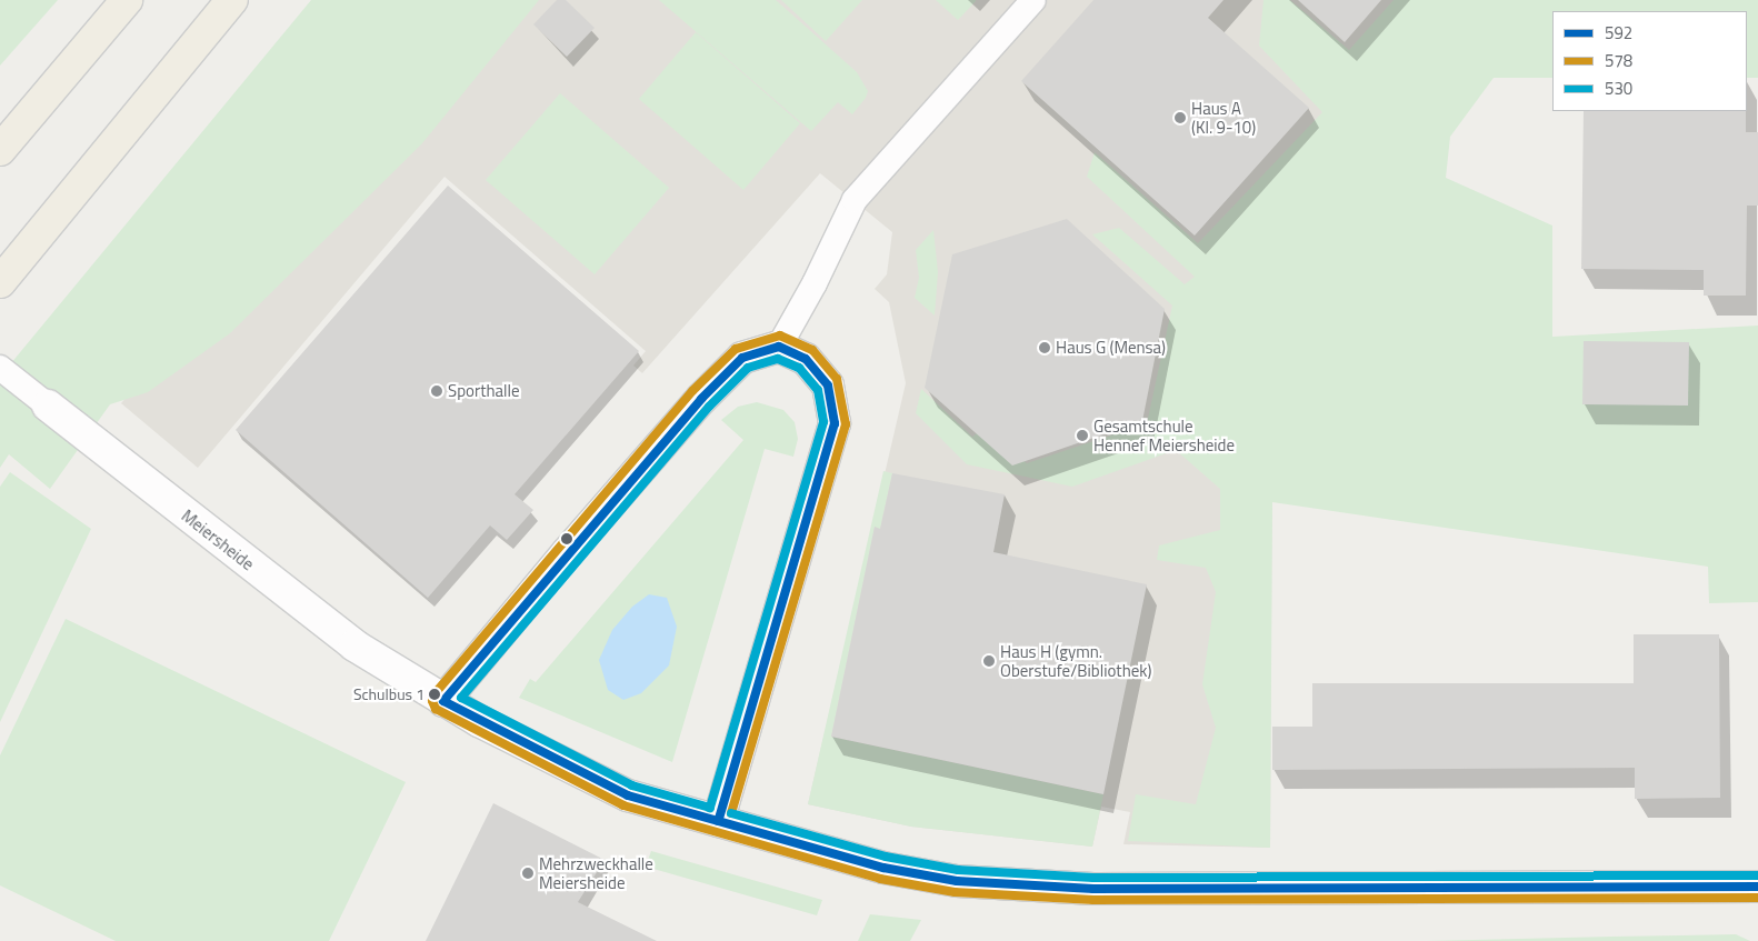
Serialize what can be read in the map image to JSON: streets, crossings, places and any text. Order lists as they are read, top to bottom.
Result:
{
  "streets": {
    "street": ["Meiersheide"]
  },
  "places": [
    "Haus A (Kl. 9-10)",
    "Haus G (Mensa)",
    "Sporthalle",
    "Gesamtschule Hennef Meiersheide",
    "Haus H (gymn. Oberstufe/Bibliothek)",
    "Schulbus 1",
    "Mehrzweckhalle Meiersheide"
  ],
  "lines": ["transit line 578", "transit line 592", "transit line 530"],
  "legend": ["592", "578", "530"]
}
